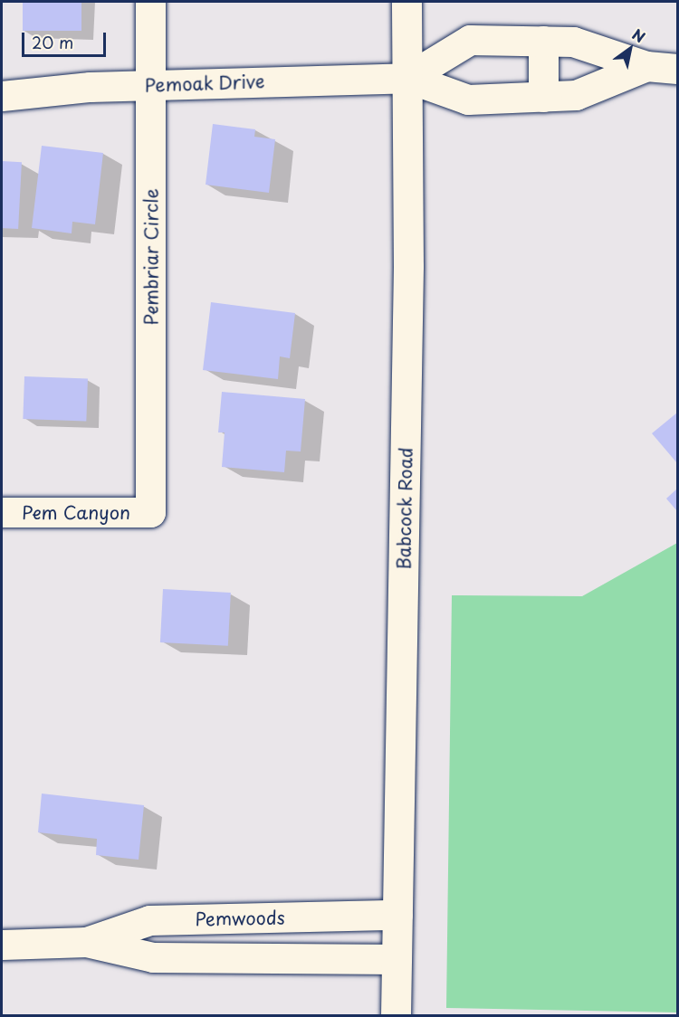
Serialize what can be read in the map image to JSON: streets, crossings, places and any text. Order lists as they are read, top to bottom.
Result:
{
  "streets": {
    "street": [
      "Pemoak Drive",
      "Pembriar Circle",
      "Babcock Road",
      "Pem Canyon",
      "Pemwoods"
    ]
  },
  "crossings": [
    ["Pemoak Drive", "Pembriar Circle"],
    ["Pemoak Drive", "Babcock Road"],
    ["Pembriar Circle", "Pem Canyon"],
    ["Babcock Road", "Pemwoods"]
  ],
  "scale_bar": "20 m",
  "north": "top right"
}
